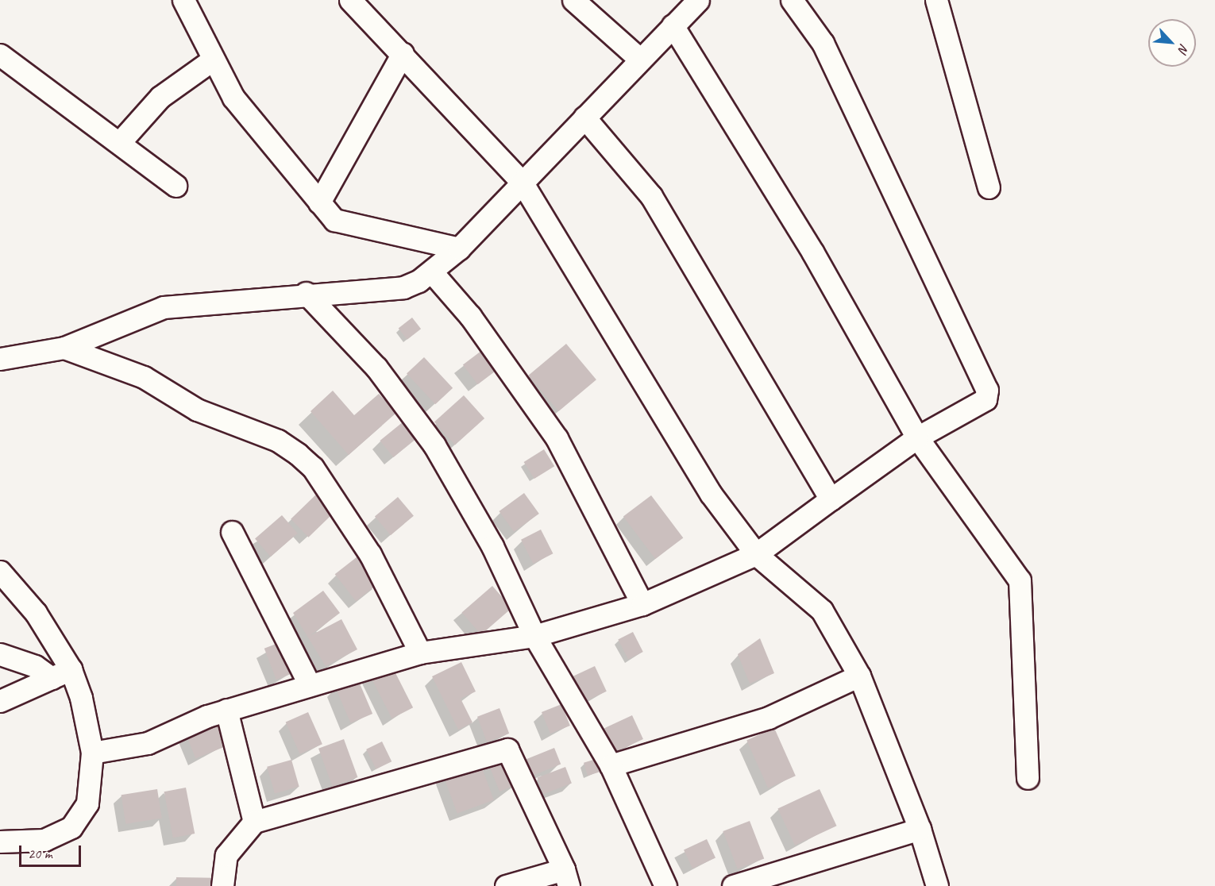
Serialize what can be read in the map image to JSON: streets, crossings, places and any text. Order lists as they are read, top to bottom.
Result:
{
  "scale_bar": "20 m",
  "north": "bottom right"
}
